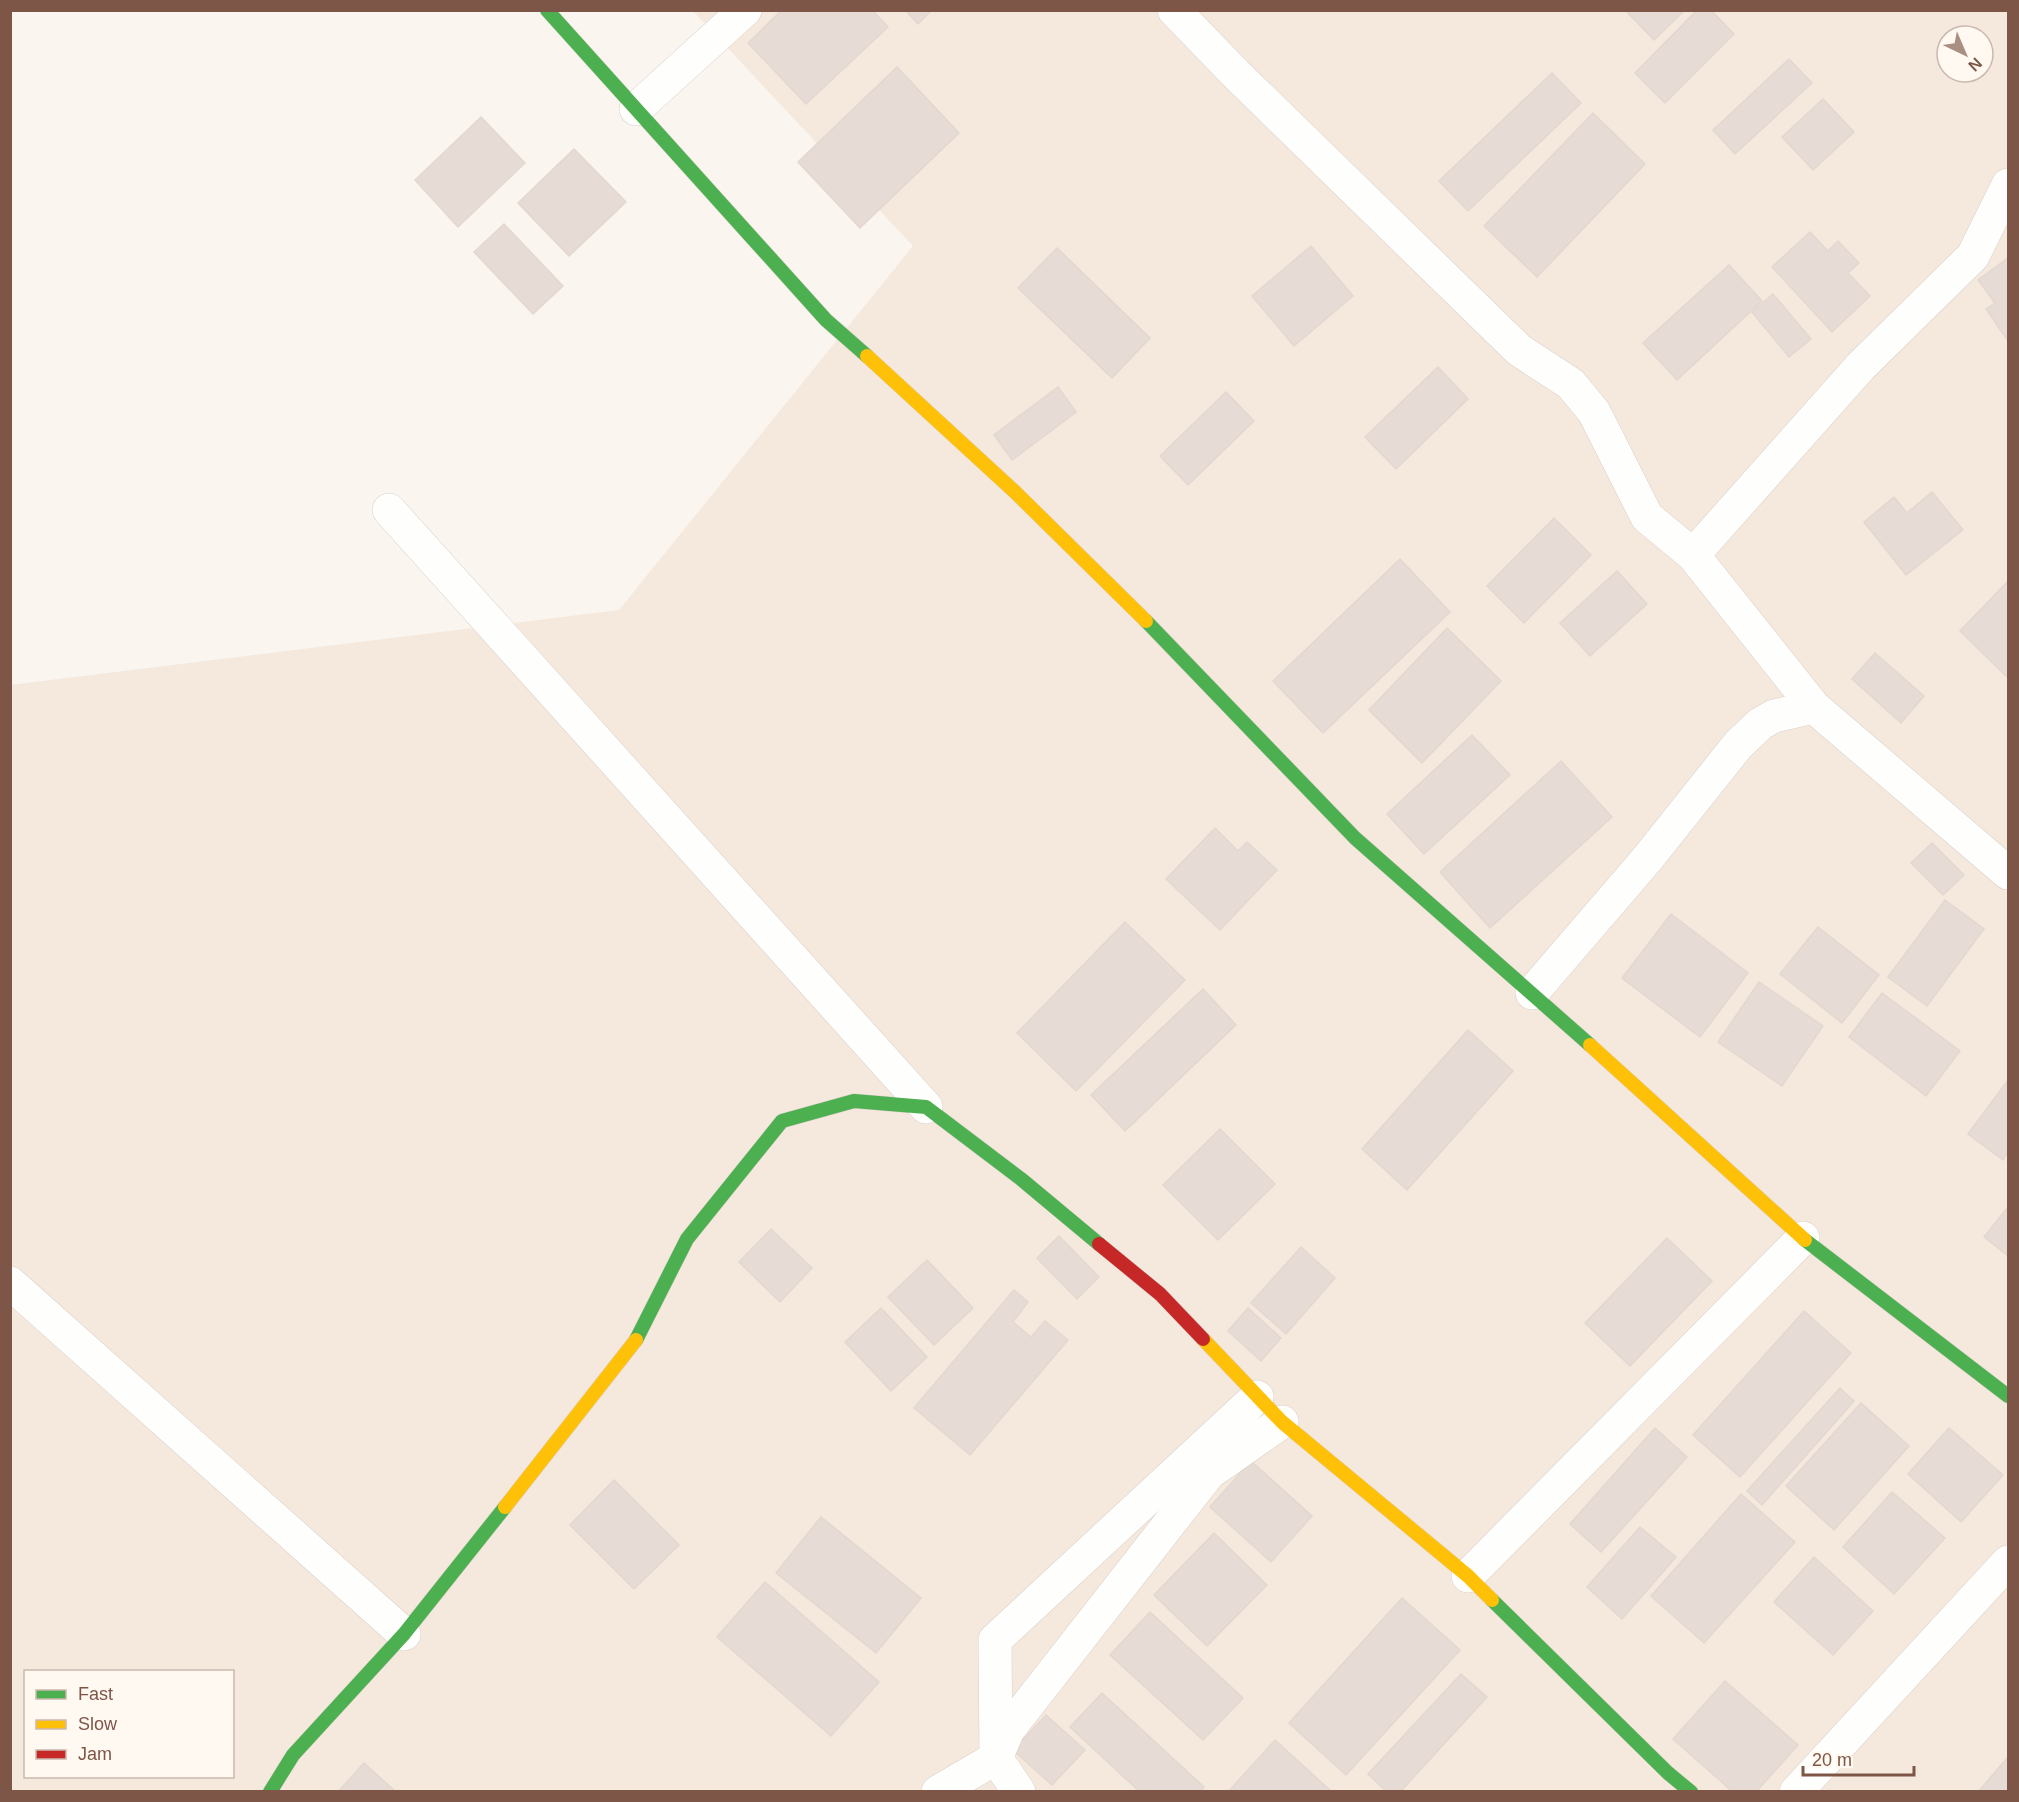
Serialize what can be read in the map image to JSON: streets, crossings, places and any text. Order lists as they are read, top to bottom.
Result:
{
  "legend": ["Fast", "Slow", "Jam"],
  "scale_bar": "20 m",
  "north": "bottom right"
}
